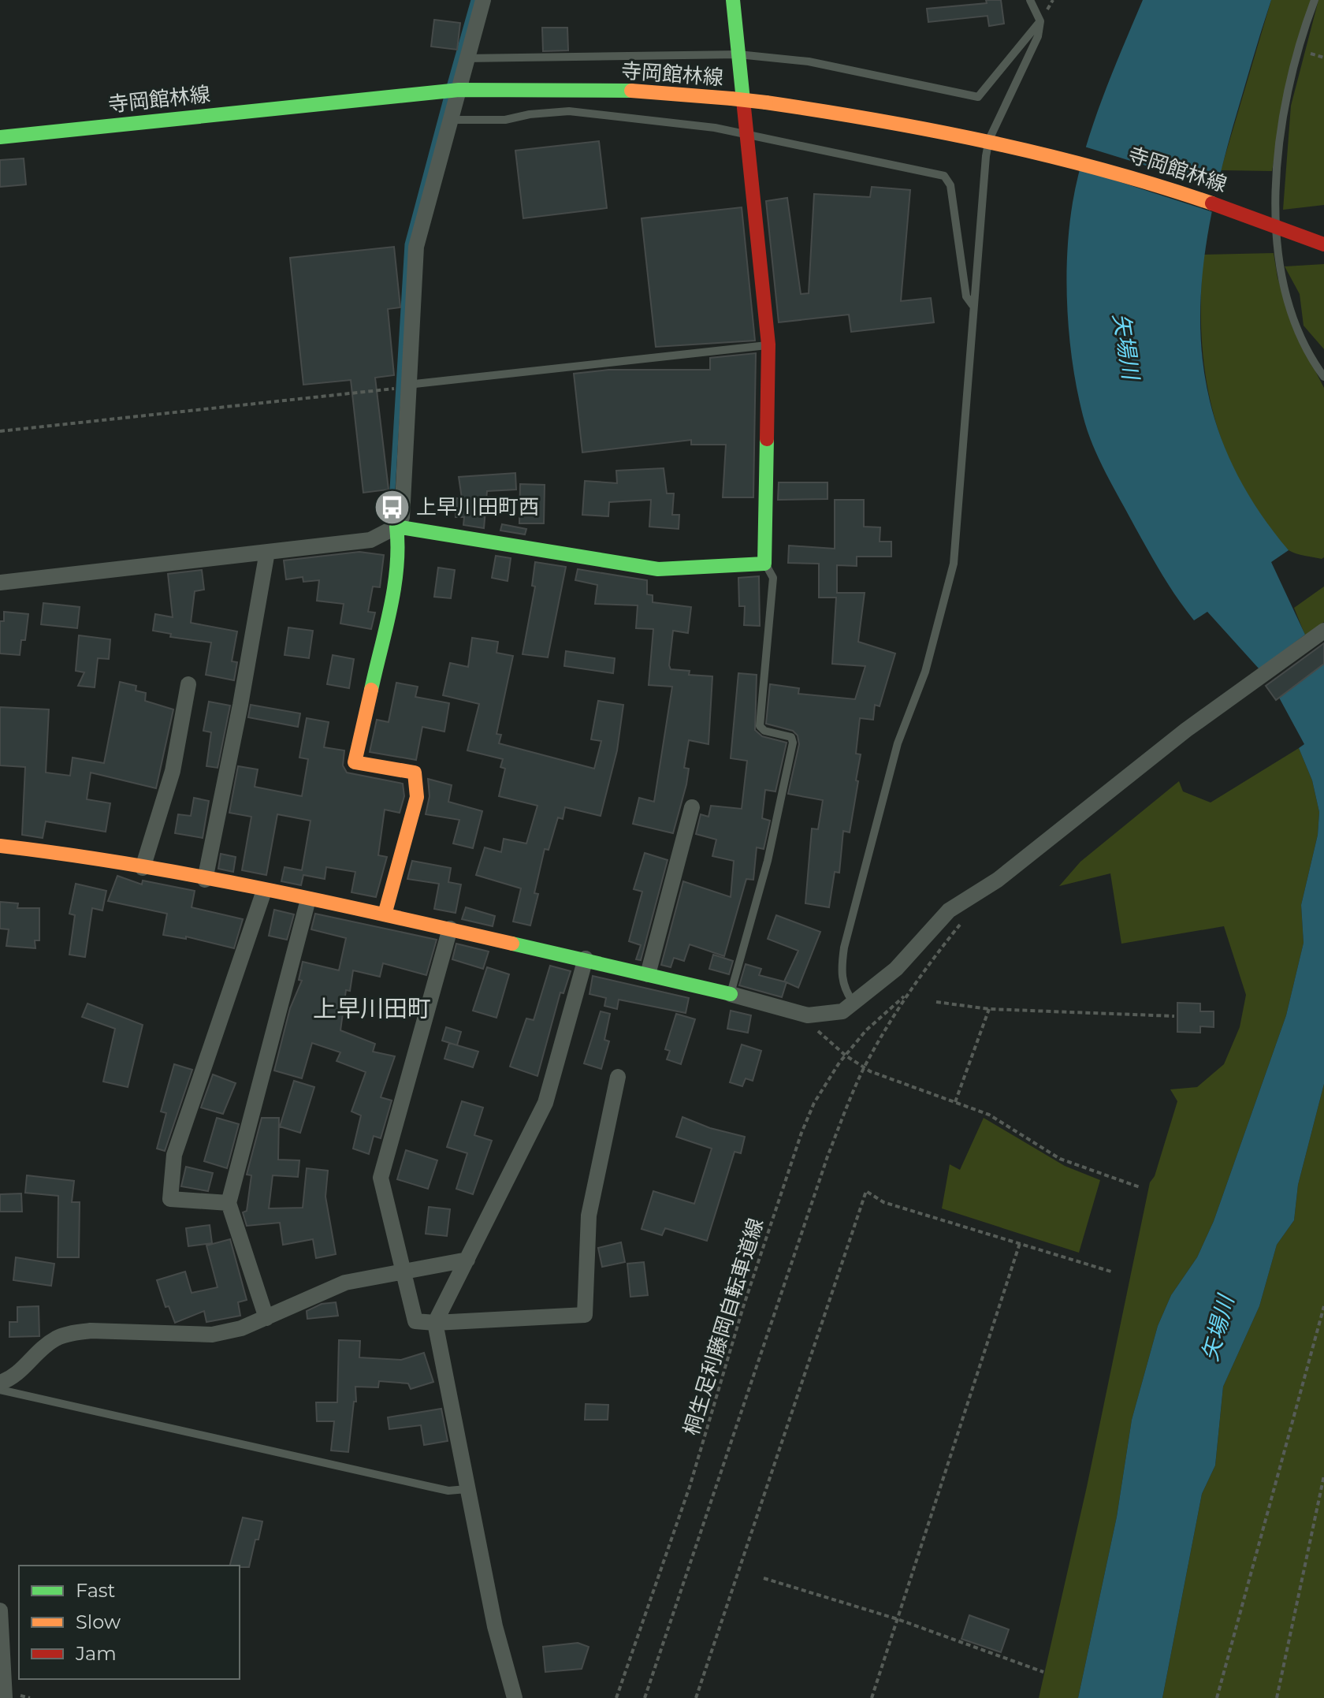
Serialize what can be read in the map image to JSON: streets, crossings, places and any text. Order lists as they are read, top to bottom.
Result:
{
  "streets": {
    "street": ["寺岡館林線"],
    "path": ["桐生足利藤岡自転車道線"]
  },
  "districts": ["上早川田町"],
  "water": ["矢場川"],
  "places": {
    "bus stop": ["上早川田町西"]
  },
  "legend": ["Fast", "Slow", "Jam"]
}
